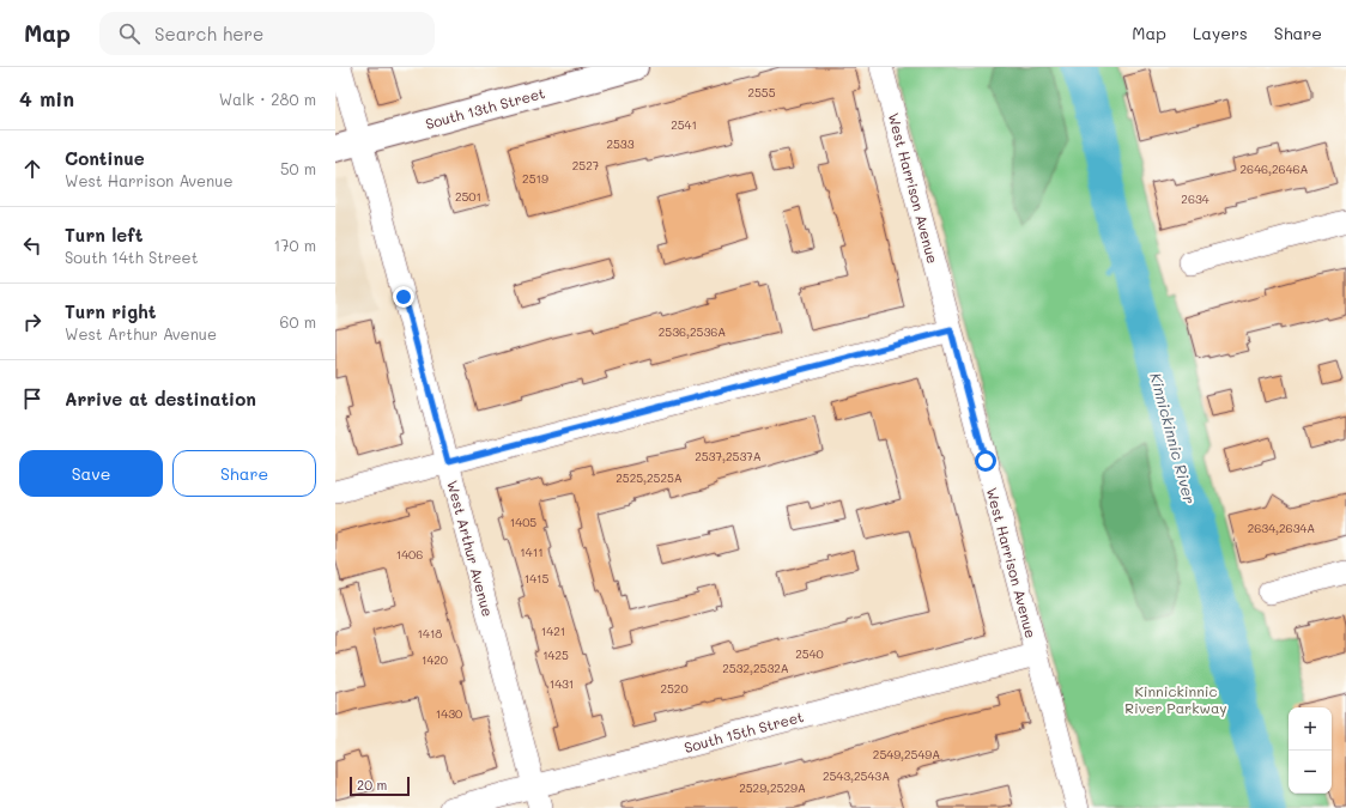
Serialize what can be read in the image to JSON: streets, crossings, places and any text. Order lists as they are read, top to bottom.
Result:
{
  "streets": {
    "street": [
      "South 13th Street",
      "West Harrison Avenue",
      "West Arthur Avenue",
      "South 15th Street"
    ]
  },
  "crossings": [
    ["South 13th Street", "West Arthur Avenue"],
    ["West Harrison Avenue", "South 15th Street"],
    ["West Arthur Avenue", "South 15th Street"]
  ],
  "water": ["Kinnickinnic River"],
  "parks": ["Kinnickinnic River Parkway"],
  "house_numbers": [
    "2555",
    "2541",
    "2533",
    "2527",
    "2646,2646A",
    "2519",
    "2501",
    "2634",
    "2536,2536A",
    "2537,2537A",
    "2525,2525A",
    "1405",
    "2634,2634A",
    "1411",
    "1406",
    "1415",
    "1421",
    "1418",
    "2540",
    "1425",
    "1420",
    "2532,2532A",
    "1431",
    "2520",
    "1430",
    "2549,2549A",
    "2543,2543A",
    "2529,2529A"
  ],
  "scale_bar": "20 m",
  "page": {
    "header": "Map",
    "search": "Search here",
    "nav": ["Map", "Layers", "Share"],
    "heading": ["4 min", "Walk · 280 m"],
    "list": [
      ["Continue", "West Harrison Avenue", "50 m"],
      ["Turn left", "South 14th Street", "170 m"],
      ["Turn right", "West Arthur Avenue", "60 m"],
      "Arrive at destination"
    ],
    "buttons": ["Save", "Share"],
    "map_buttons": ["+", "−"],
    "scale": "20 m"
  }
}
